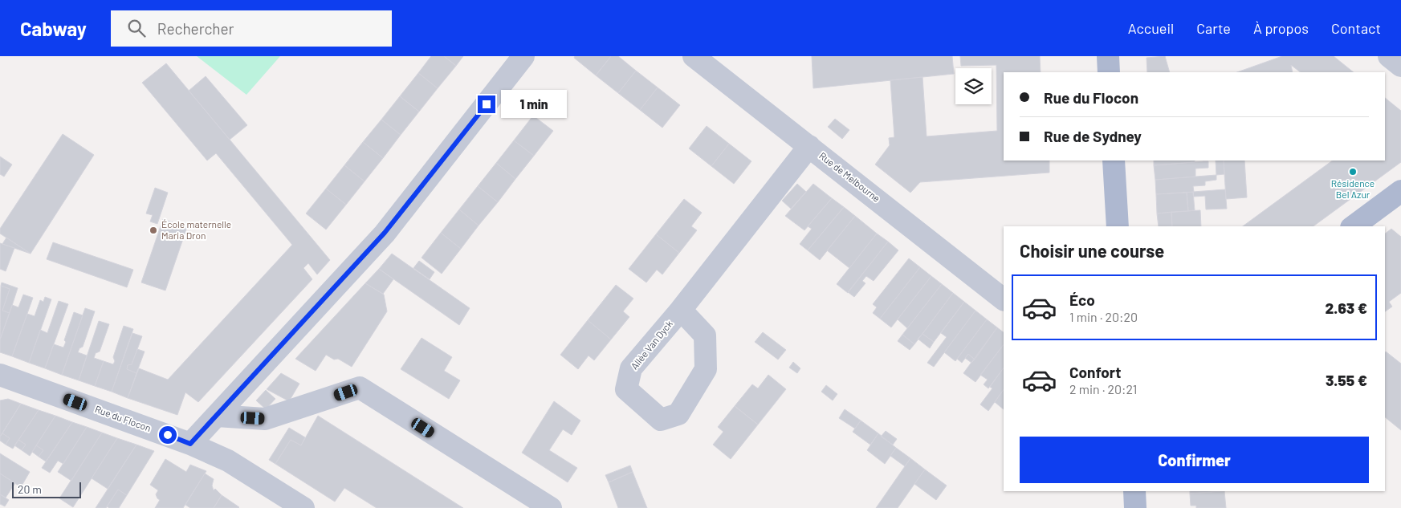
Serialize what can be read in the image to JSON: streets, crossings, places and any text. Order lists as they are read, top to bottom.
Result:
{
  "streets": {
    "street": ["Rue de Melbourne", "Allée Van Dyck", "Rue du Flocon"]
  },
  "crossings": [
    ["Rue de Melbourne", "Allée Van Dyck"]
  ],
  "places": ["Résidence Bel Azur", "École maternelle Maria Dron"],
  "scale_bar": "20 m",
  "page": {
    "header": "Cabway",
    "search": "Rechercher",
    "nav": [
      "Accueil",
      "Carte",
      "À propos",
      "Contact"
    ],
    "banner": ["Rue du Flocon", "Rue de Sydney"],
    "bubble": "1 min",
    "heading": "Choisir une course",
    "list": [
      {
        "name": "Éco",
        "note": "1 min · 20:20",
        "value": "2.63 €"
      },
      {
        "name": "Confort",
        "note": "2 min · 20:21",
        "value": "3.55 €"
      }
    ],
    "buttons": "Confirmer",
    "scale": "20 m"
  }
}
